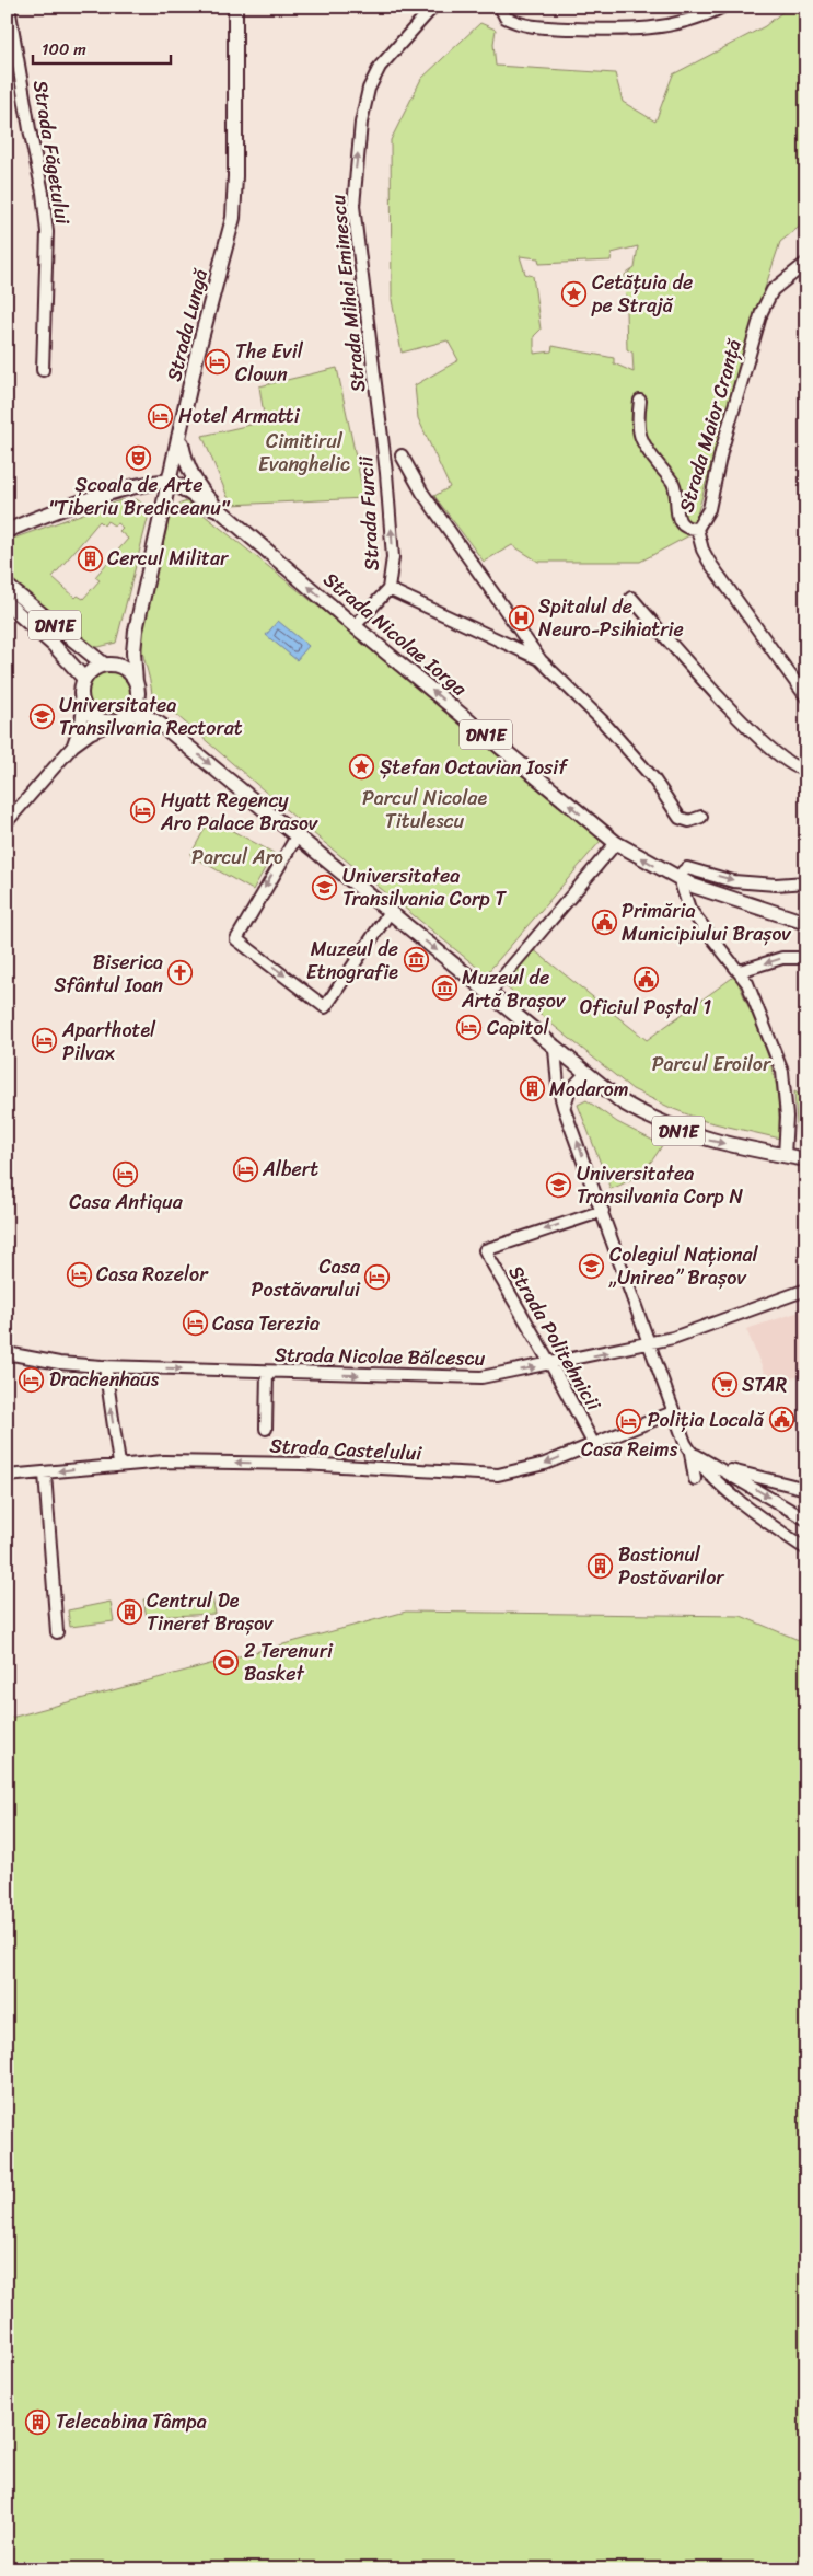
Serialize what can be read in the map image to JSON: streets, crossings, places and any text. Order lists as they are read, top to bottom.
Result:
{
  "streets": {
    "main road": ["Strada Lungă", "DN1E", "Strada Nicolae Iorga"],
    "street": [
      "Strada Făgetului",
      "Strada Mihai Eminescu",
      "Strada Maior Cranță",
      "Strada Furcii",
      "Strada Politehnicii",
      "Strada Nicolae Bălcescu",
      "Strada Castelului"
    ]
  },
  "crossings": [
    ["Strada Mihai Eminescu", "Strada Furcii"],
    ["Strada Lungă", "Strada Nicolae Iorga"],
    ["Strada Furcii", "Strada Nicolae Iorga"],
    ["DN1E", "Strada Nicolae Iorga"],
    ["Strada Politehnicii", "Strada Nicolae Bălcescu"],
    ["Strada Politehnicii", "Strada Castelului"]
  ],
  "one_way": [
    "Strada Mihai Eminescu",
    "Strada Furcii",
    "Strada Nicolae Iorga",
    "Strada Nicolae Bălcescu",
    "Strada Castelului"
  ],
  "parks": [
    "Cimitirul Evanghelic",
    "Parcul Nicolae Titulescu",
    "Parcul Aro",
    "Parcul Eroilor"
  ],
  "places": {
    "place": ["Cetățuia de pe Strajă", "Ștefan Octavian Iosif"],
    "hotel": [
      "The Evil Clown",
      "Hotel Armatti",
      "Hyatt Regency Aro Palace Brasov",
      "Capitol",
      "Aparthotel Pilvax",
      "Albert",
      "Casa Antiqua",
      "Casa Rozelor",
      "Casa Postăvarului",
      "Casa Terezia",
      "Drachenhaus",
      "Casa Reims"
    ],
    "theatre": ["Școala de Arte \"Tiberiu Brediceanu\""],
    "building": [
      "Cercul Militar",
      "Modarom",
      "Bastionul Postăvarilor",
      "Centrul De Tineret Brașov",
      "Telecabina Tâmpa"
    ],
    "hospital": ["Spitalul de Neuro-Psihiatrie"],
    "school or university": [
      "Universitatea Transilvania Rectorat",
      "Universitatea Transilvania Corp T",
      "Universitatea Transilvania Corp N",
      "Colegiul Național „Unirea” Brașov"
    ],
    "public building": ["Primăria Municipiului Brașov", "Oficiul Poștal 1", "Poliția Locală"],
    "museum": ["Muzeul de Etnografie", "Muzeul de Artă Brașov"],
    "church": ["Biserica Sfântul Ioan"],
    "supermarket": ["STAR"],
    "sports": ["2 Terenuri Basket"]
  },
  "scale_bar": "100 m"
}
